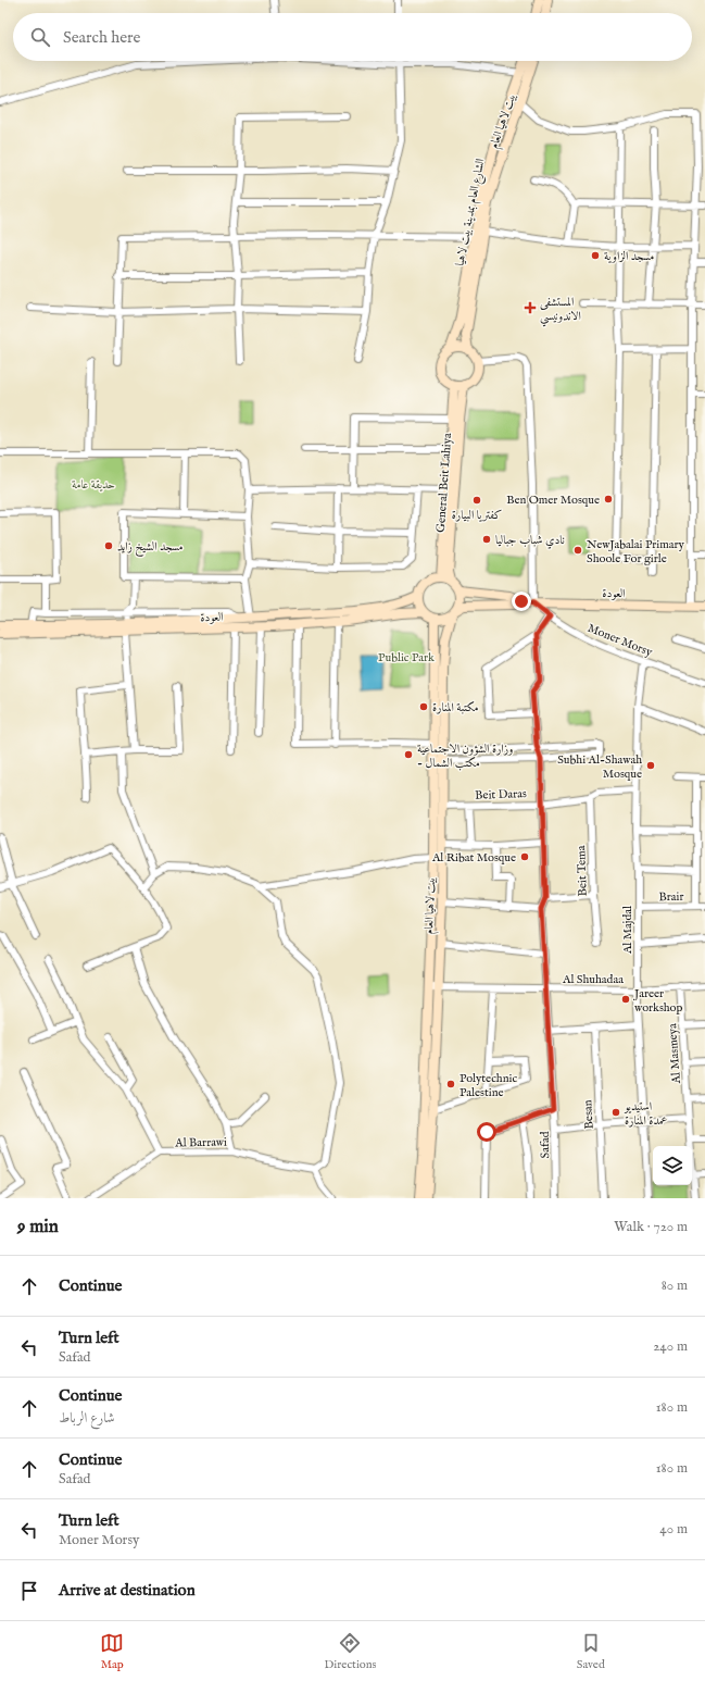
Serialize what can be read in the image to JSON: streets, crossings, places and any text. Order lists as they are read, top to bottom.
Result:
{
  "streets": {
    "main road": [
      "بيت لاهيا العام",
      "الشارع العام بمدينة بيت لاهيا",
      "General Beit Lahiya",
      "العودة"
    ],
    "street": [
      "Moner Morsy",
      "Beit Daras",
      "Beit Tema",
      "Brair",
      "Al Majdal",
      "Al Shuhadaa",
      "Al Masmeya",
      "Besan",
      "Al Barrawi",
      "Safad"
    ]
  },
  "crossings": [
    ["بيت لاهيا العام", "الشارع العام بمدينة بيت لاهيا"],
    ["بيت لاهيا العام", "General Beit Lahiya"],
    ["بيت لاهيا العام", "العودة"],
    ["بيت لاهيا العام", "Beit Daras"],
    ["بيت لاهيا العام", "Al Shuhadaa"],
    ["الشارع العام بمدينة بيت لاهيا", "General Beit Lahiya"],
    ["General Beit Lahiya", "العودة"],
    ["العودة", "Moner Morsy"],
    ["Moner Morsy", "Al Majdal"],
    ["Beit Daras", "Beit Tema"],
    ["Beit Daras", "Al Majdal"],
    ["Brair", "Al Majdal"],
    ["Al Majdal", "Al Shuhadaa"],
    ["Al Shuhadaa", "Al Masmeya"],
    ["Al Shuhadaa", "Safad"]
  ],
  "parks": ["حديقة عامة", "Public Park"],
  "places": {
    "other": [
      "مسجد الزاوية",
      "Ben Omer Mosque",
      "كفتريا البيارة",
      "نادي شباب جباليا",
      "مسجد الشيخ زايد",
      "NewJabalai Primary Shoole For girle",
      "مكتبة المنارة",
      "وزارة الشؤون الاجتماعية - مكتب الشمال",
      "Subhi Al-Shawah Mosque",
      "Al Ribat Mosque",
      "Jareer workshop",
      "Polytechnic Palestine",
      "استيديو عمدة المنارة"
    ],
    "health": ["المستشفى الاندونيسي"]
  },
  "page": {
    "search": "Search here",
    "heading": ["9 min", "Walk · 720 m"],
    "list": [
      ["Continue", "80 m"],
      ["Turn left", "Safad", "240 m"],
      ["Continue", "شارع الرباط", "180 m"],
      ["Continue", "Safad", "180 m"],
      ["Turn left", "Moner Morsy", "40 m"],
      "Arrive at destination"
    ],
    "nav": ["Map", "Directions", "Saved"]
  }
}
